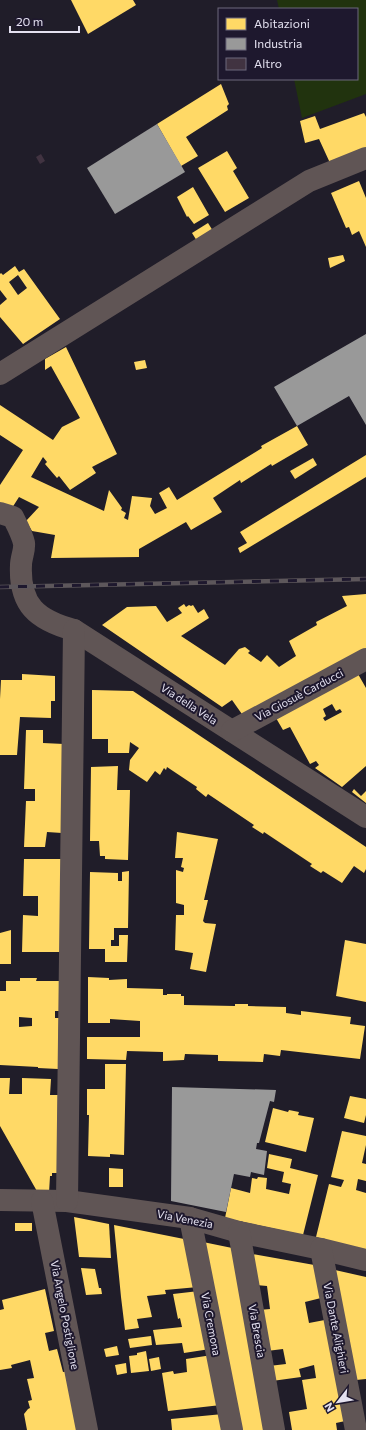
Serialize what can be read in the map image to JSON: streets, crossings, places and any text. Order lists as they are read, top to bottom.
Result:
{
  "streets": {
    "street": [
      "Via Giosuè Carducci",
      "Via della Vela",
      "Via Venezia",
      "Via Angelo Postiglione",
      "Via Cremona",
      "Via Dante Alighieri",
      "Via Brescia"
    ]
  },
  "crossings": [
    ["Via Giosuè Carducci", "Via della Vela"],
    ["Via Venezia", "Via Angelo Postiglione"],
    ["Via Venezia", "Via Cremona"],
    ["Via Venezia", "Via Dante Alighieri"],
    ["Via Venezia", "Via Brescia"]
  ],
  "legend": ["Abitazioni", "Industria", "Altro"],
  "scale_bar": "20 m",
  "north": "bottom left"
}
